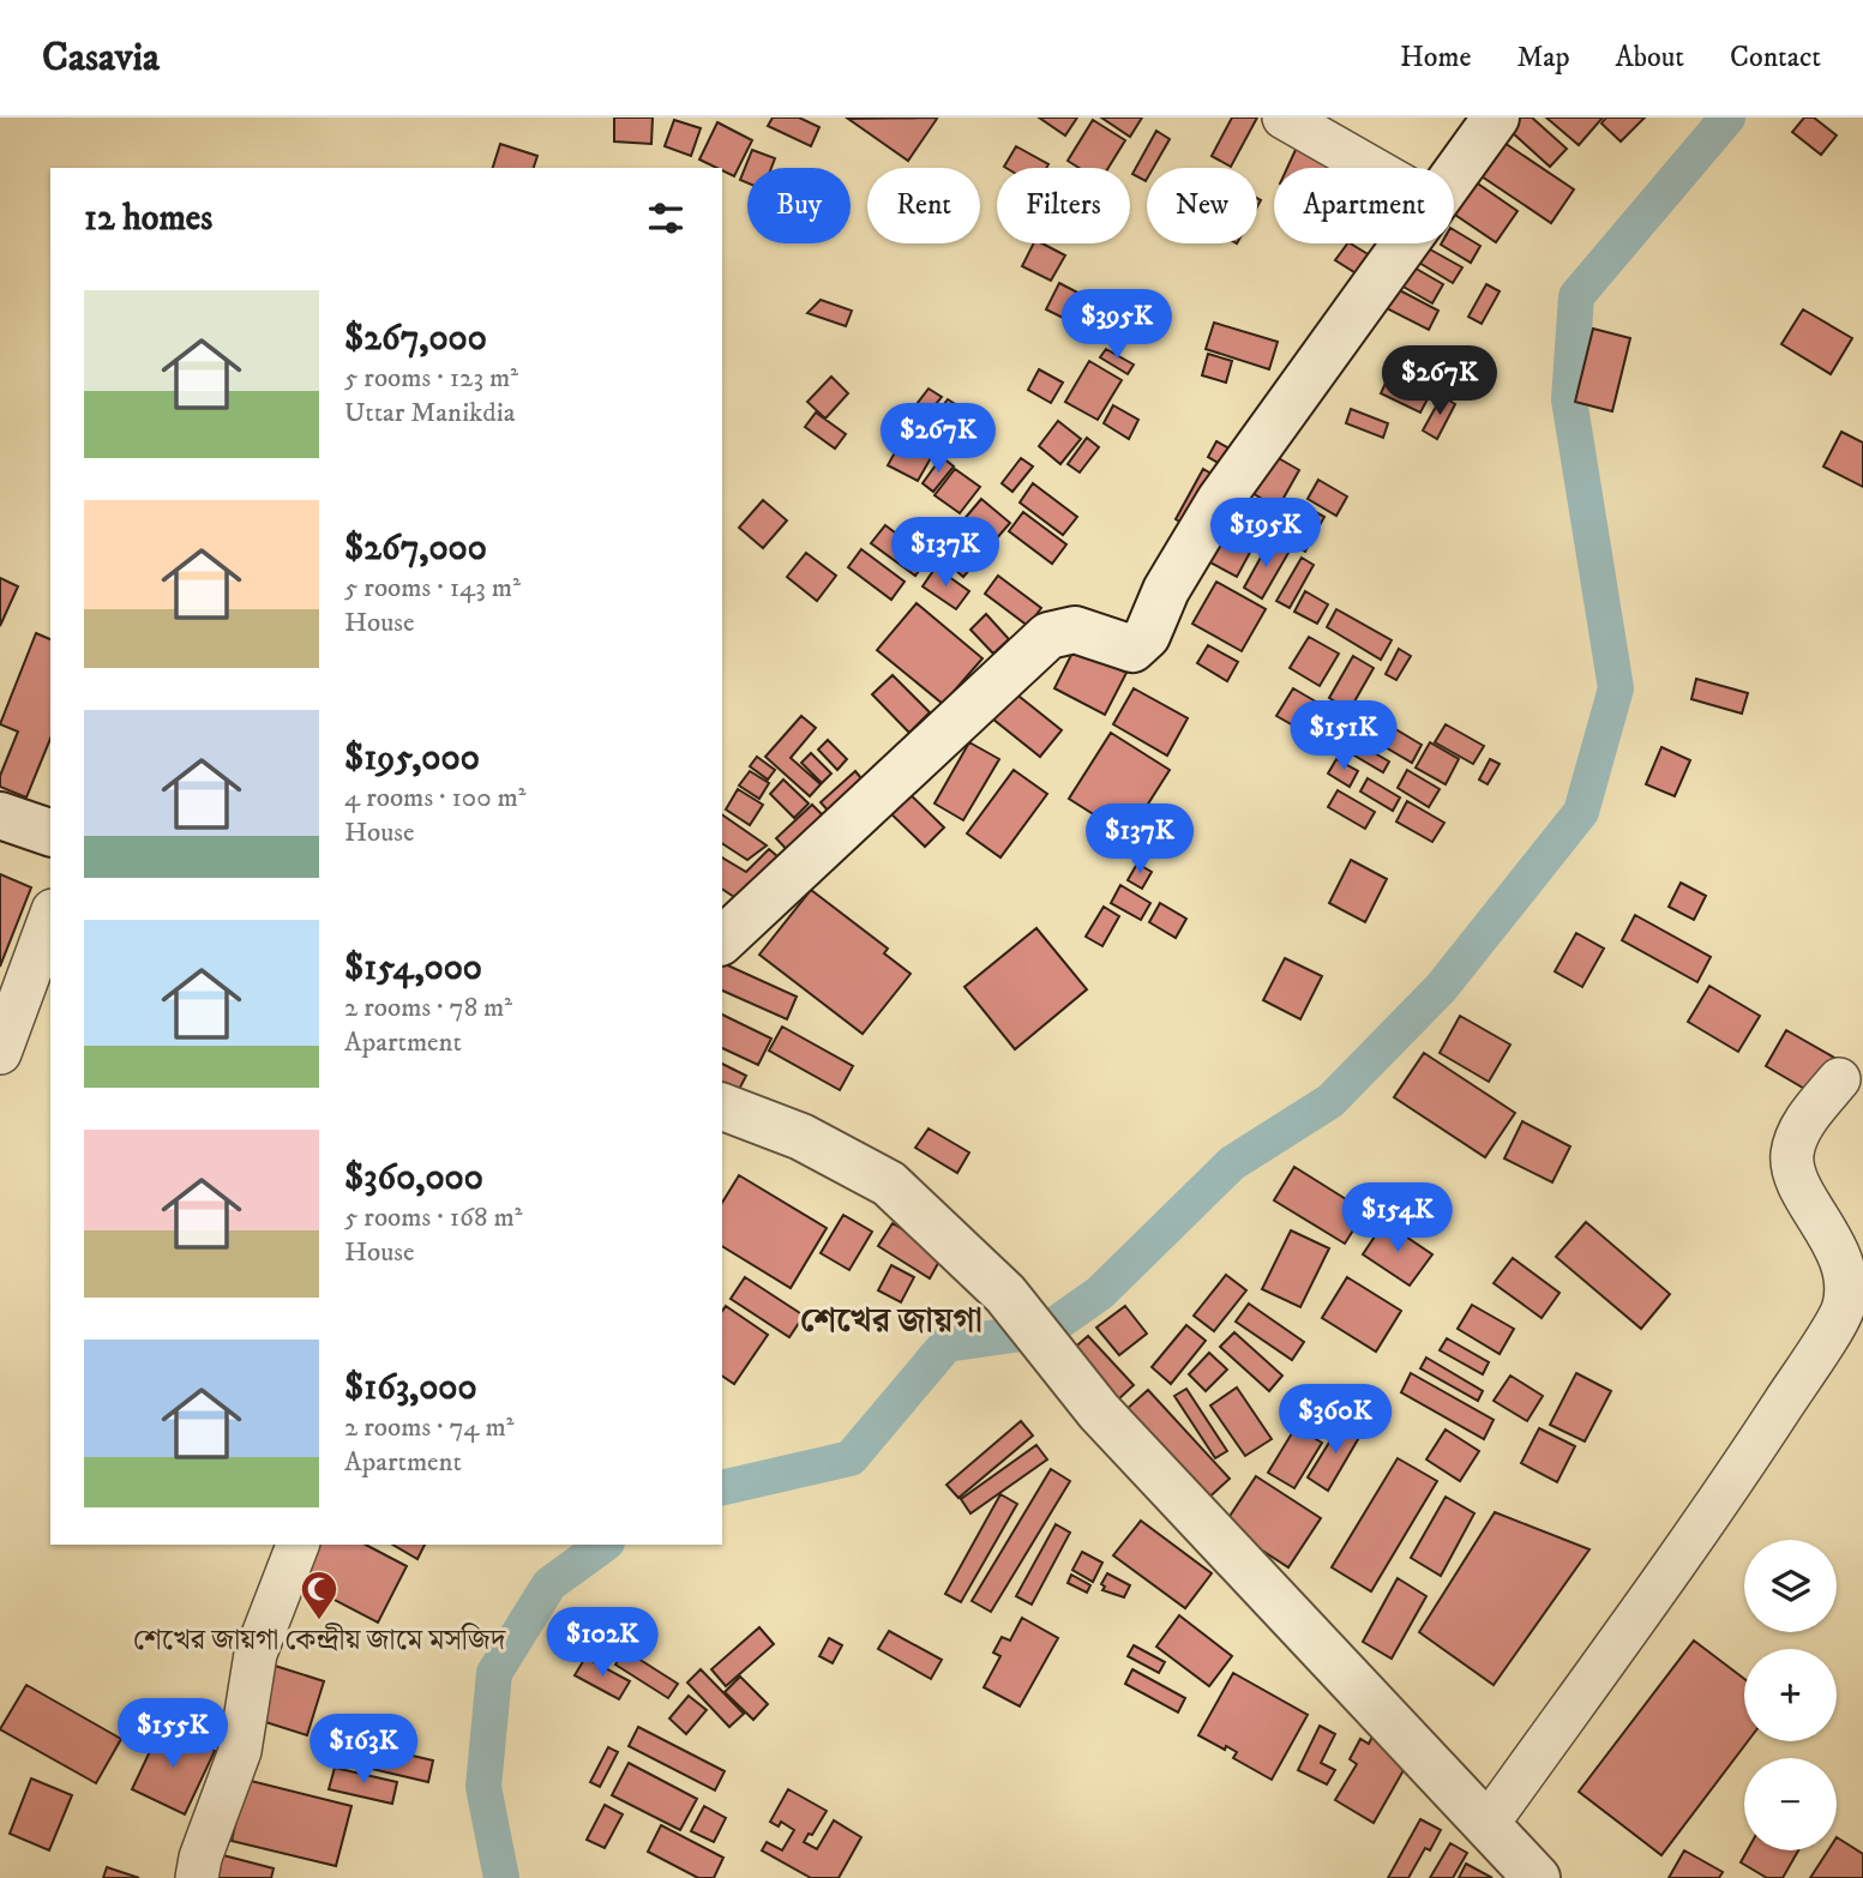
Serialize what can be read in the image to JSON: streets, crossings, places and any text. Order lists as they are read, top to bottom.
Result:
{
  "districts": ["শেখের জায়গা"],
  "places": {
    "mosque": ["শেখের জায়গা কেন্দ্রীয় জামে মসজিদ"]
  },
  "page": {
    "header": "Casavia",
    "nav": [
      "Home",
      "Map",
      "About",
      "Contact"
    ],
    "chip": [
      "Buy",
      "Rent",
      "Filters",
      "New",
      "Apartment"
    ],
    "heading": "12 homes",
    "list": [
      {
        "name": "$267,000",
        "note": "5 rooms · 123 m² · Uttar Manikdia"
      },
      {
        "name": "$267,000",
        "note": "5 rooms · 143 m² · House"
      },
      {
        "name": "$195,000",
        "note": "4 rooms · 100 m² · House"
      },
      {
        "name": "$154,000",
        "note": "2 rooms · 78 m² · Apartment"
      },
      {
        "name": "$360,000",
        "note": "5 rooms · 168 m² · House"
      },
      {
        "name": "$163,000",
        "note": "2 rooms · 74 m² · Apartment"
      }
    ],
    "price": [
      "$395K",
      "$267K",
      "$267K",
      "$195K",
      "$137K",
      "$151K",
      "$137K",
      "$154K",
      "$360K",
      "$102K",
      "$155K",
      "$163K"
    ],
    "map_buttons": ["+", "−"]
  }
}
